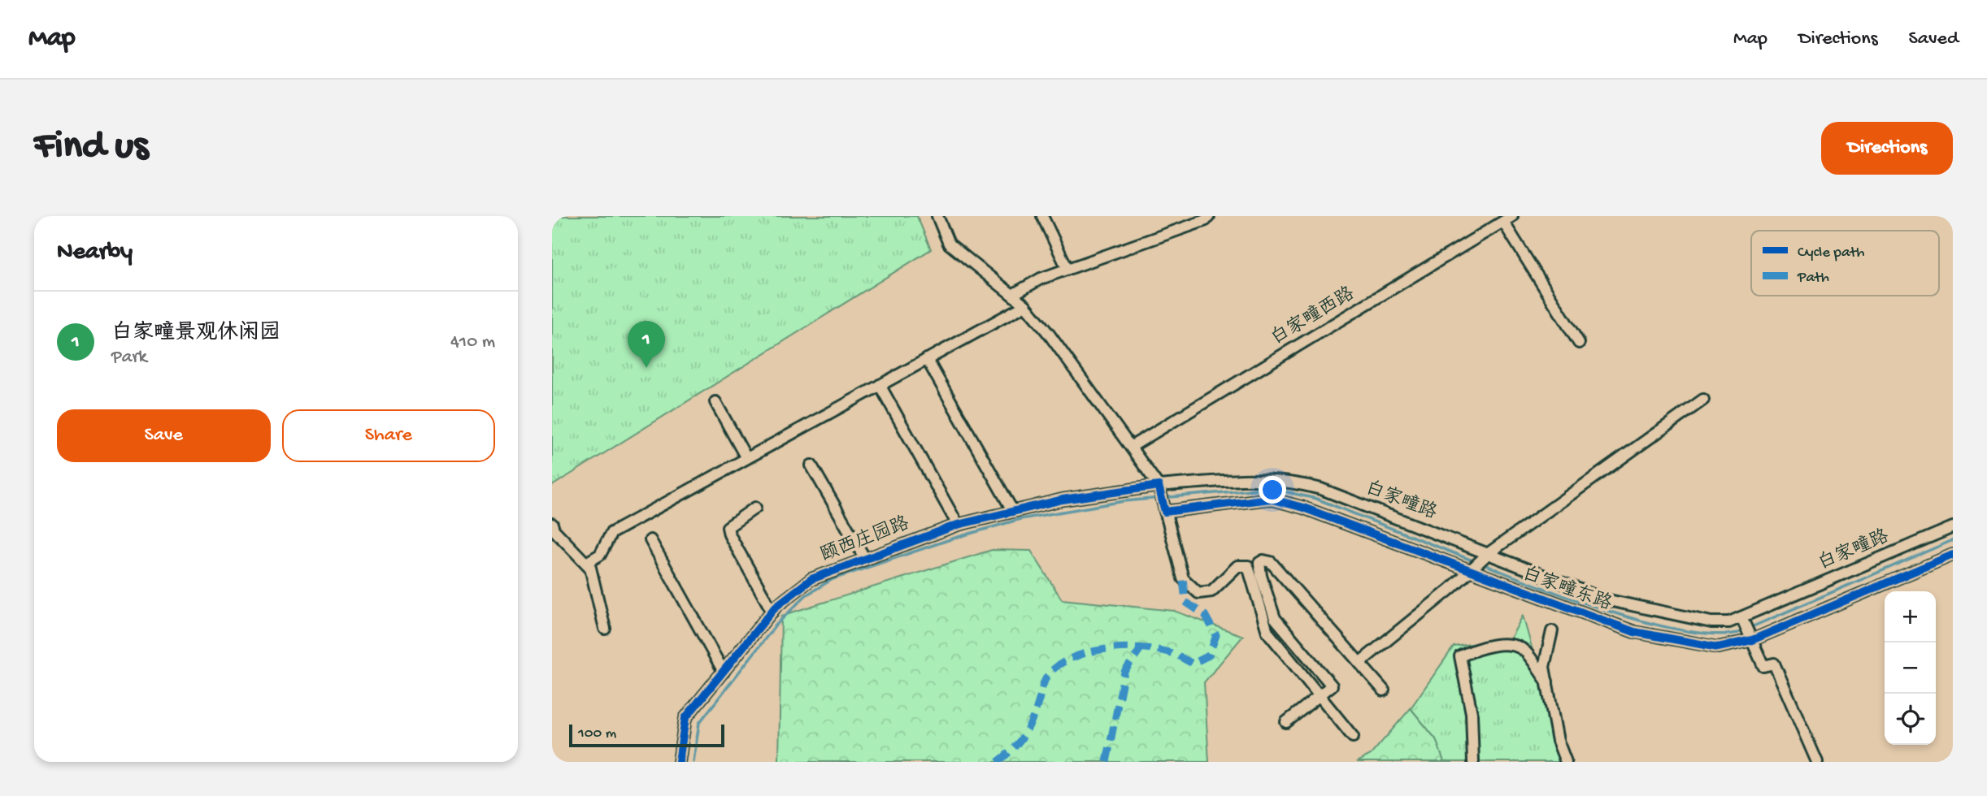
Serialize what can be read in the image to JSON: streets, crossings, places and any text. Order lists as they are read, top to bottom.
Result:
{
  "streets": {
    "street": [
      "白家疃西路",
      "白家疃路",
      "颐西庄园路",
      "白家疃东路"
    ]
  },
  "crossings": [
    ["白家疃路", "颐西庄园路"],
    ["白家疃路", "白家疃东路"],
    ["颐西庄园路", "白家疃东路"]
  ],
  "legend": ["Cycle path", "Path"],
  "scale_bar": "100 m",
  "page": {
    "header": "Map",
    "nav": ["Map", "Directions", "Saved"],
    "buttons": [
      "Directions",
      ["Save", "Share"]
    ],
    "title": "Find us",
    "heading": "Nearby",
    "list": [
      {
        "mark": "1",
        "name": "白家疃景观休闲园",
        "note": "Park",
        "value": "410 m"
      }
    ],
    "pins": "1",
    "map_buttons": ["+", "−"],
    "scale": "100 m"
  }
}
